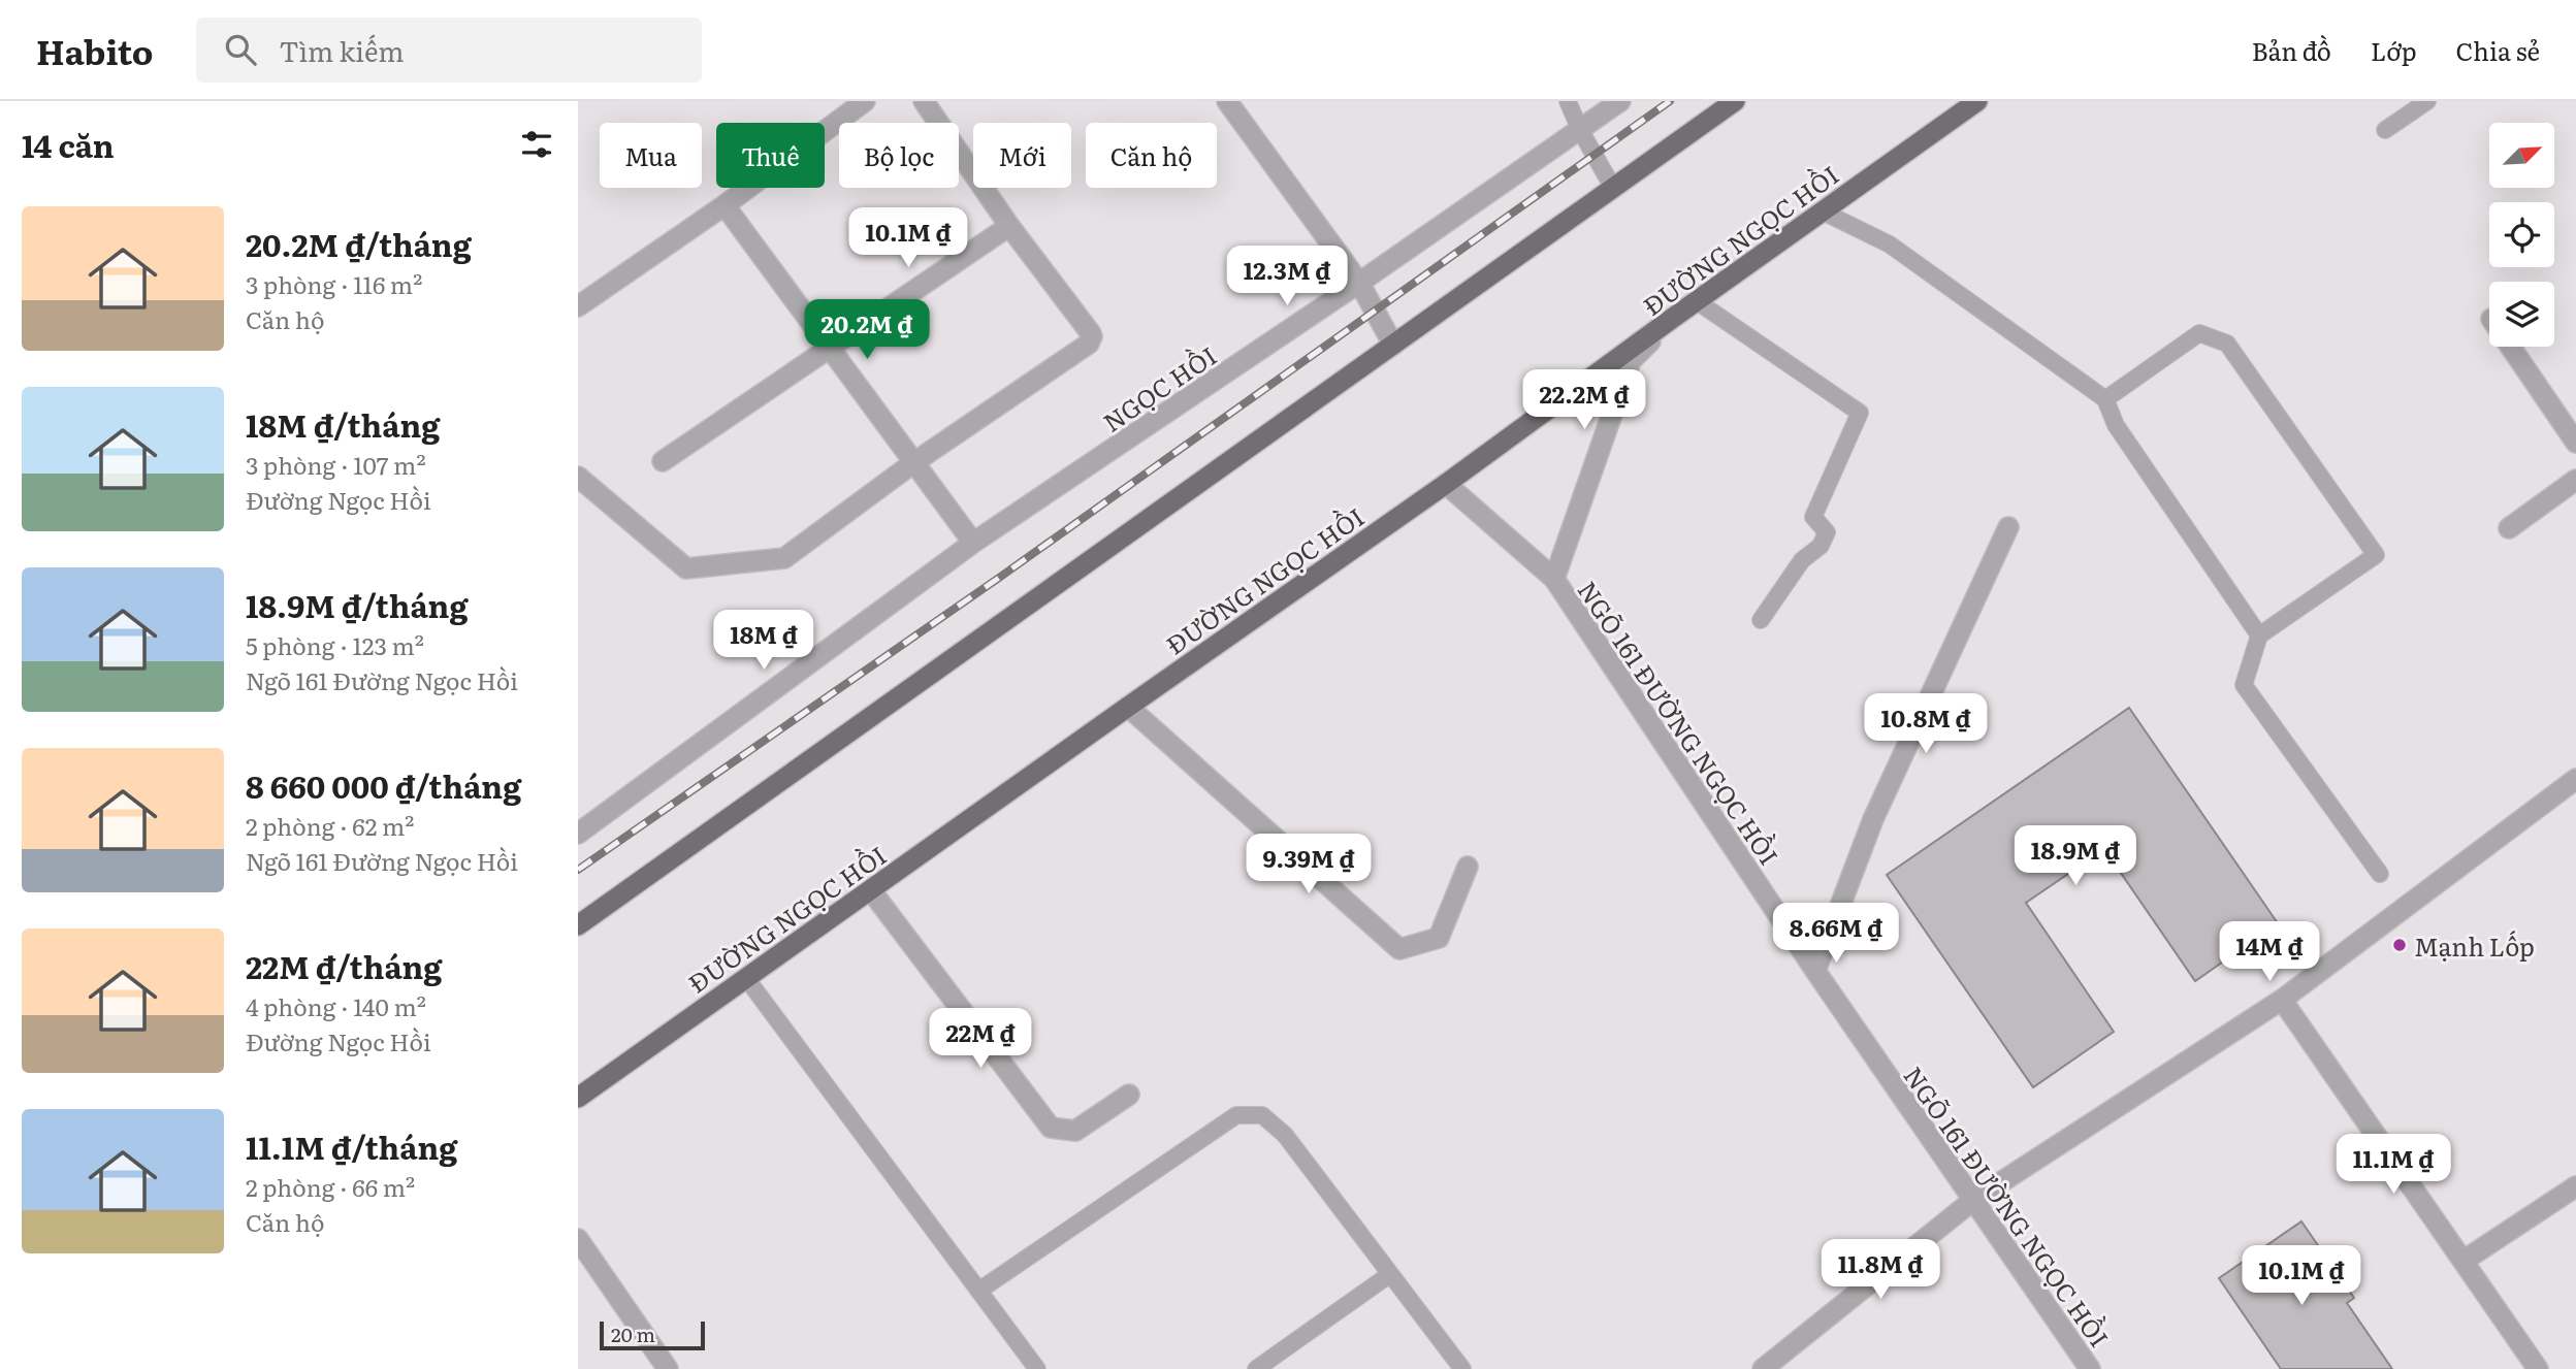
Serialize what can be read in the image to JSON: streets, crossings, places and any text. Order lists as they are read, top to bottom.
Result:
{
  "streets": {
    "highway": ["ĐƯỜNG NGỌC HỒI"],
    "street": ["NGỌC HỒI", "NGÕ 161 ĐƯỜNG NGỌC HỒI"]
  },
  "crossings": [
    ["ĐƯỜNG NGỌC HỒI", "NGÕ 161 ĐƯỜNG NGỌC HỒI"]
  ],
  "places": ["Mạnh Lốp"],
  "scale_bar": "20 m",
  "north": "top right",
  "page": {
    "header": "Habito",
    "search": "Tìm kiếm",
    "nav": ["Bản đồ", "Lớp", "Chia sẻ"],
    "heading": "14 căn",
    "chip": [
      "Mua",
      "Thuê",
      "Bộ lọc",
      "Mới",
      "Căn hộ"
    ],
    "list": [
      {
        "name": "20.2M ₫/tháng",
        "note": "3 phòng · 116 m² · Căn hộ"
      },
      {
        "name": "18M ₫/tháng",
        "note": "3 phòng · 107 m² · Đường Ngọc Hồi"
      },
      {
        "name": "18.9M ₫/tháng",
        "note": "5 phòng · 123 m² · Ngõ 161 Đường Ngọc Hồi"
      },
      {
        "name": "8 660 000 ₫/tháng",
        "note": "2 phòng · 62 m² · Ngõ 161 Đường Ngọc Hồi"
      },
      {
        "name": "22M ₫/tháng",
        "note": "4 phòng · 140 m² · Đường Ngọc Hồi"
      },
      {
        "name": "11.1M ₫/tháng",
        "note": "2 phòng · 66 m² · Căn hộ"
      }
    ],
    "price": [
      "10.1M ₫",
      "12.3M ₫",
      "20.2M ₫",
      "22.2M ₫",
      "18M ₫",
      "10.8M ₫",
      "18.9M ₫",
      "9.39M ₫",
      "8.66M ₫",
      "14M ₫",
      "22M ₫",
      "11.1M ₫",
      "11.8M ₫",
      "10.1M ₫"
    ],
    "scale": "20 m"
  }
}
